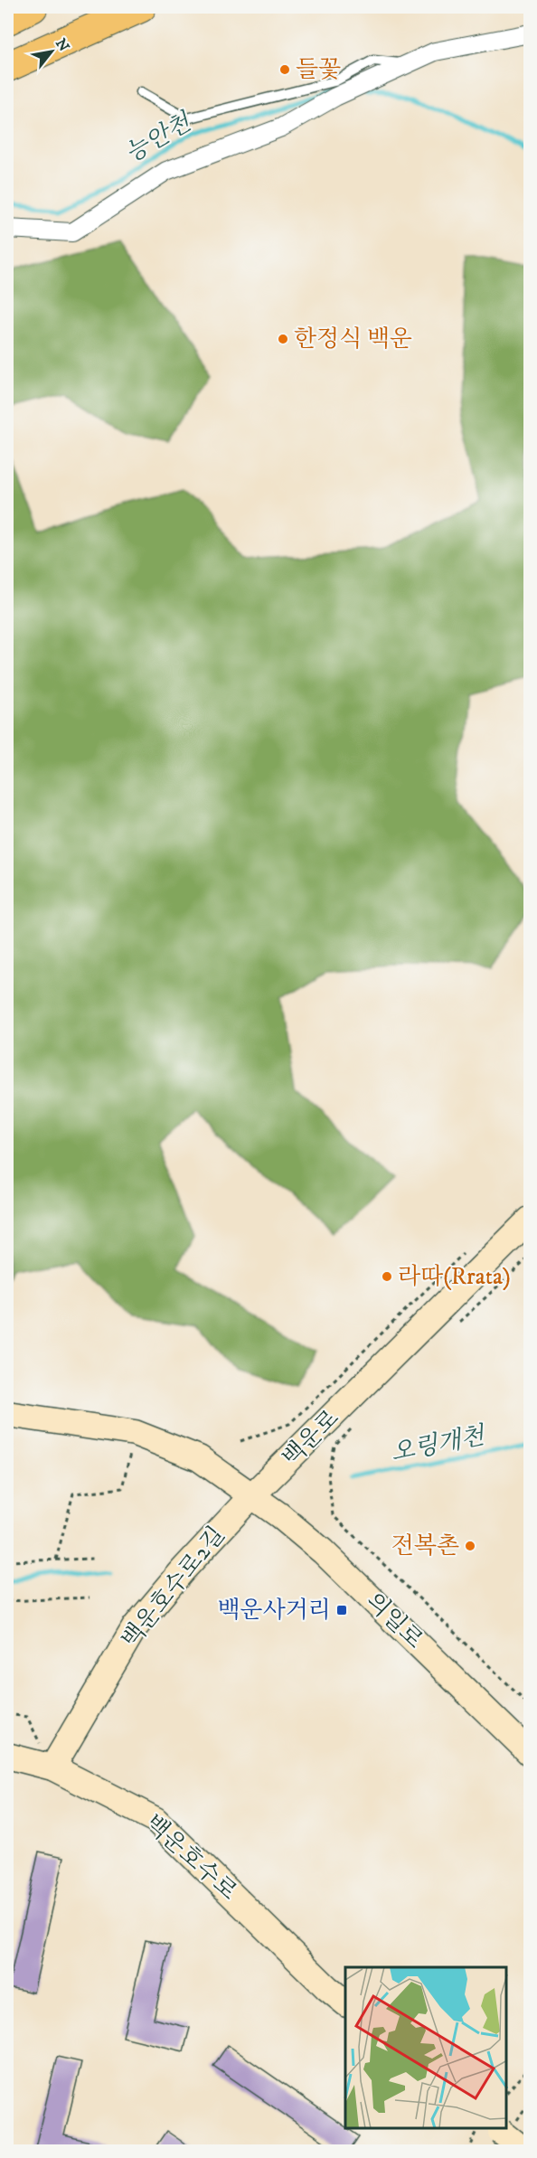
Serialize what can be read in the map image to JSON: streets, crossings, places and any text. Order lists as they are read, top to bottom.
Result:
{
  "streets": {
    "main road": [
      "백운로",
      "백운호수로2길",
      "의일로",
      "백운호수로"
    ]
  },
  "crossings": [
    ["백운로", "백운호수로2길"],
    ["백운로", "의일로"],
    ["백운호수로2길", "의일로"],
    ["백운호수로2길", "백운호수로"]
  ],
  "water": ["능안천", "오링개천"],
  "places": {
    "other": [
      "들꽃",
      "한정식 백운",
      "라따(Rrata)",
      "전복촌"
    ],
    "transit": ["백운사거리"]
  },
  "north": "top right"
}
